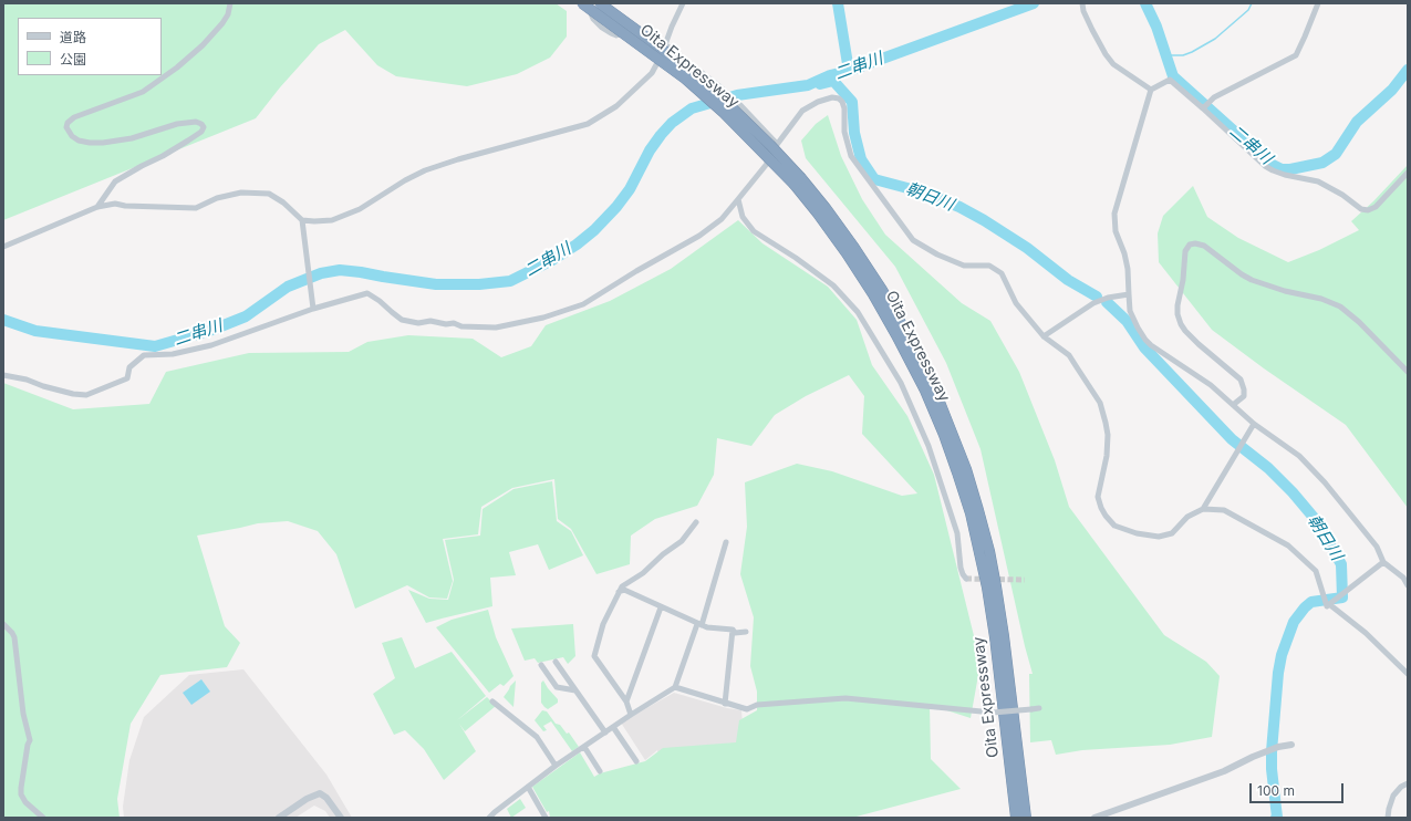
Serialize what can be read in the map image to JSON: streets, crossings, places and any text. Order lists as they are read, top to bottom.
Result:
{
  "streets": {
    "highway": ["Oita Expressway"]
  },
  "water": ["二串川", "朝日川"],
  "legend": ["道路", "公園"],
  "scale_bar": "100 m"
}
